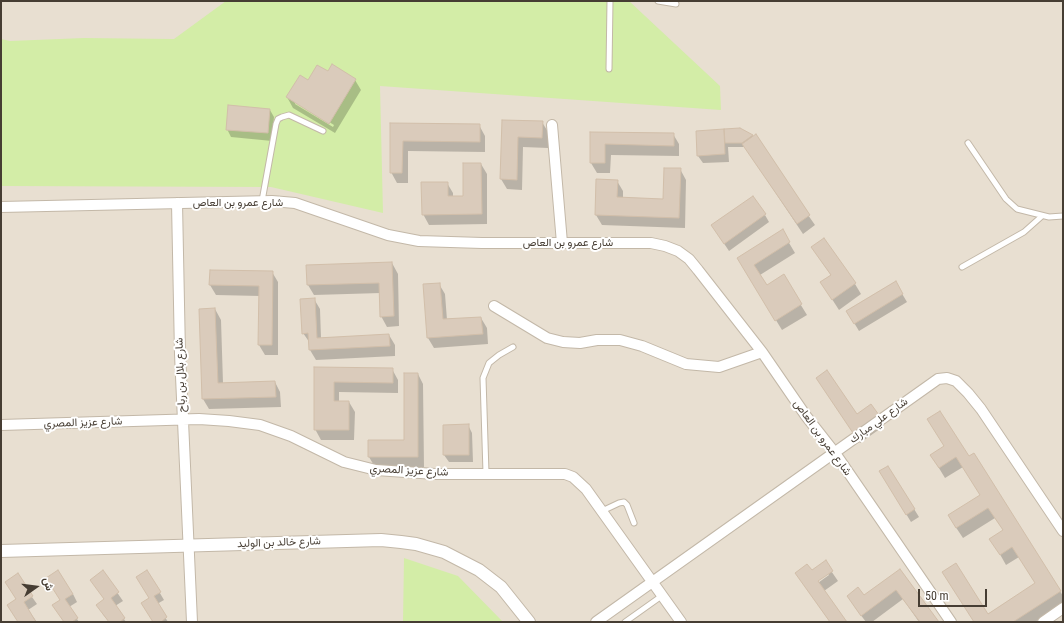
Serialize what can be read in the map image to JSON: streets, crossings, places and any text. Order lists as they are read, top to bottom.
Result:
{
  "streets": {
    "street": [
      "شارع عمرو بن العاص",
      "شارع بلال بن رباح",
      "شارع علي مبارك",
      "شارع عزيز المصري",
      "شارع خالد بن الوليد"
    ]
  },
  "crossings": [
    ["شارع عمرو بن العاص", "شارع بلال بن رباح"],
    ["شارع عمرو بن العاص", "شارع علي مبارك"],
    ["شارع بلال بن رباح", "شارع عزيز المصري"],
    ["شارع بلال بن رباح", "شارع خالد بن الوليد"],
    ["شارع علي مبارك", "شارع عزيز المصري"]
  ],
  "scale_bar": "50 m",
  "north": "right"
}
